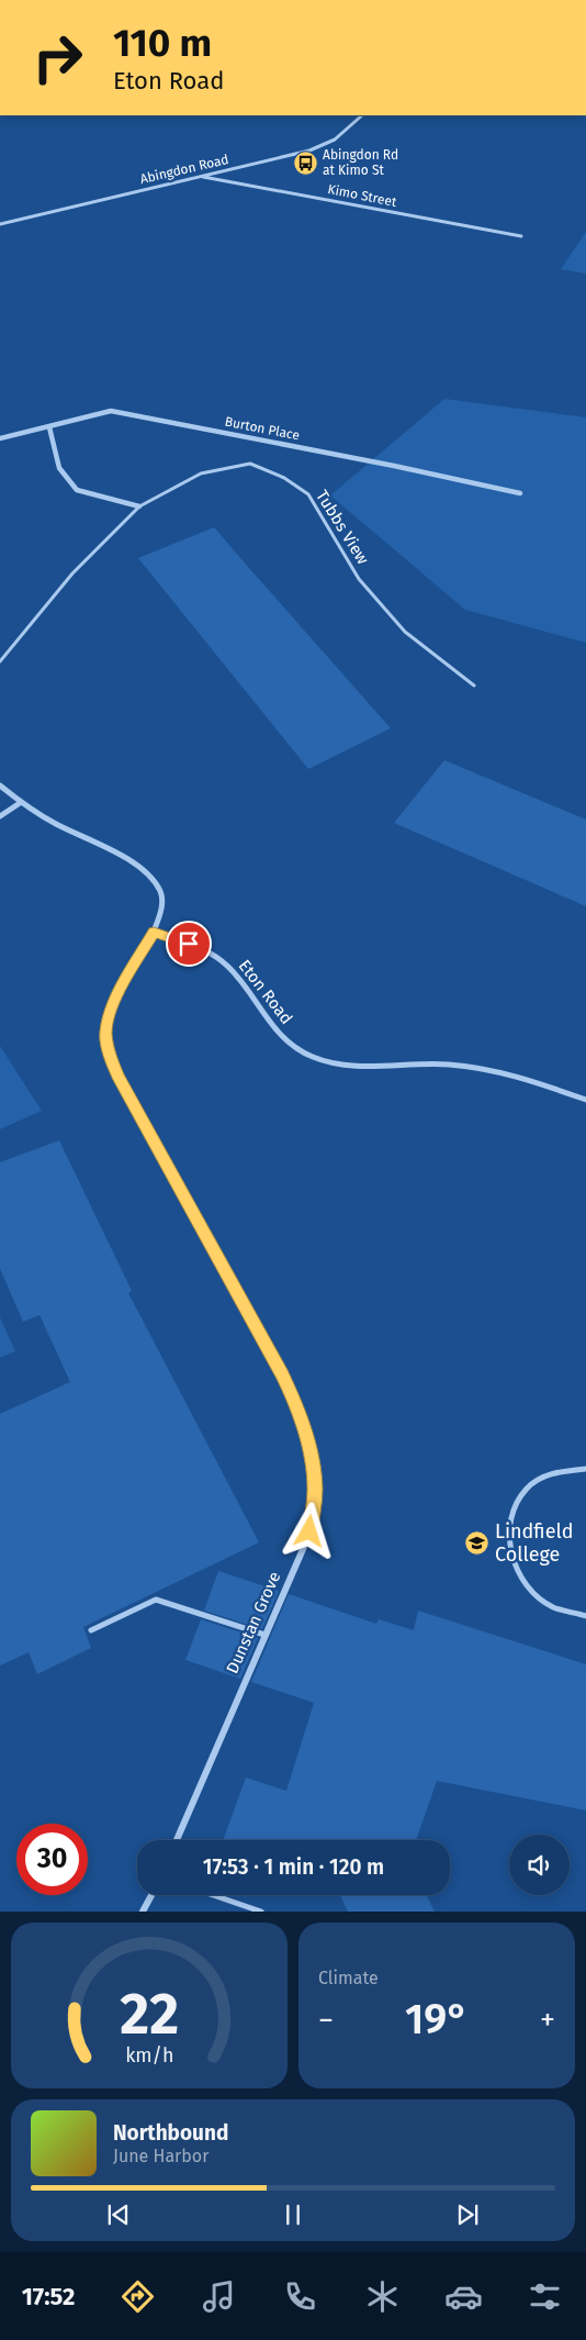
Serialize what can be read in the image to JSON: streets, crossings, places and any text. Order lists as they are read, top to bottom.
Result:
{
  "streets": {
    "street": [
      "Abingdon Road",
      "Kimo Street",
      "Burton Place",
      "Eton Road",
      "Dunstan Grove"
    ],
    "lane": ["Tubbs View"]
  },
  "crossings": [
    ["Abingdon Road", "Kimo Street"],
    ["Eton Road", "Dunstan Grove"]
  ],
  "places": {
    "bus stop": ["Abingdon Rd at Kimo St"],
    "school or university": ["Lindfield College"]
  },
  "page": {
    "turn": ["110 m", "Eton Road"],
    "limit": "30",
    "trip": "17:53 · 1 min · 120 m",
    "tile": "Climate",
    "heat": ["−", "19°", "+"],
    "song": ["Northbound", "June Harbor"],
    "tabs": "17:52",
    "gauge": ["22", "km/h"]
  }
}
